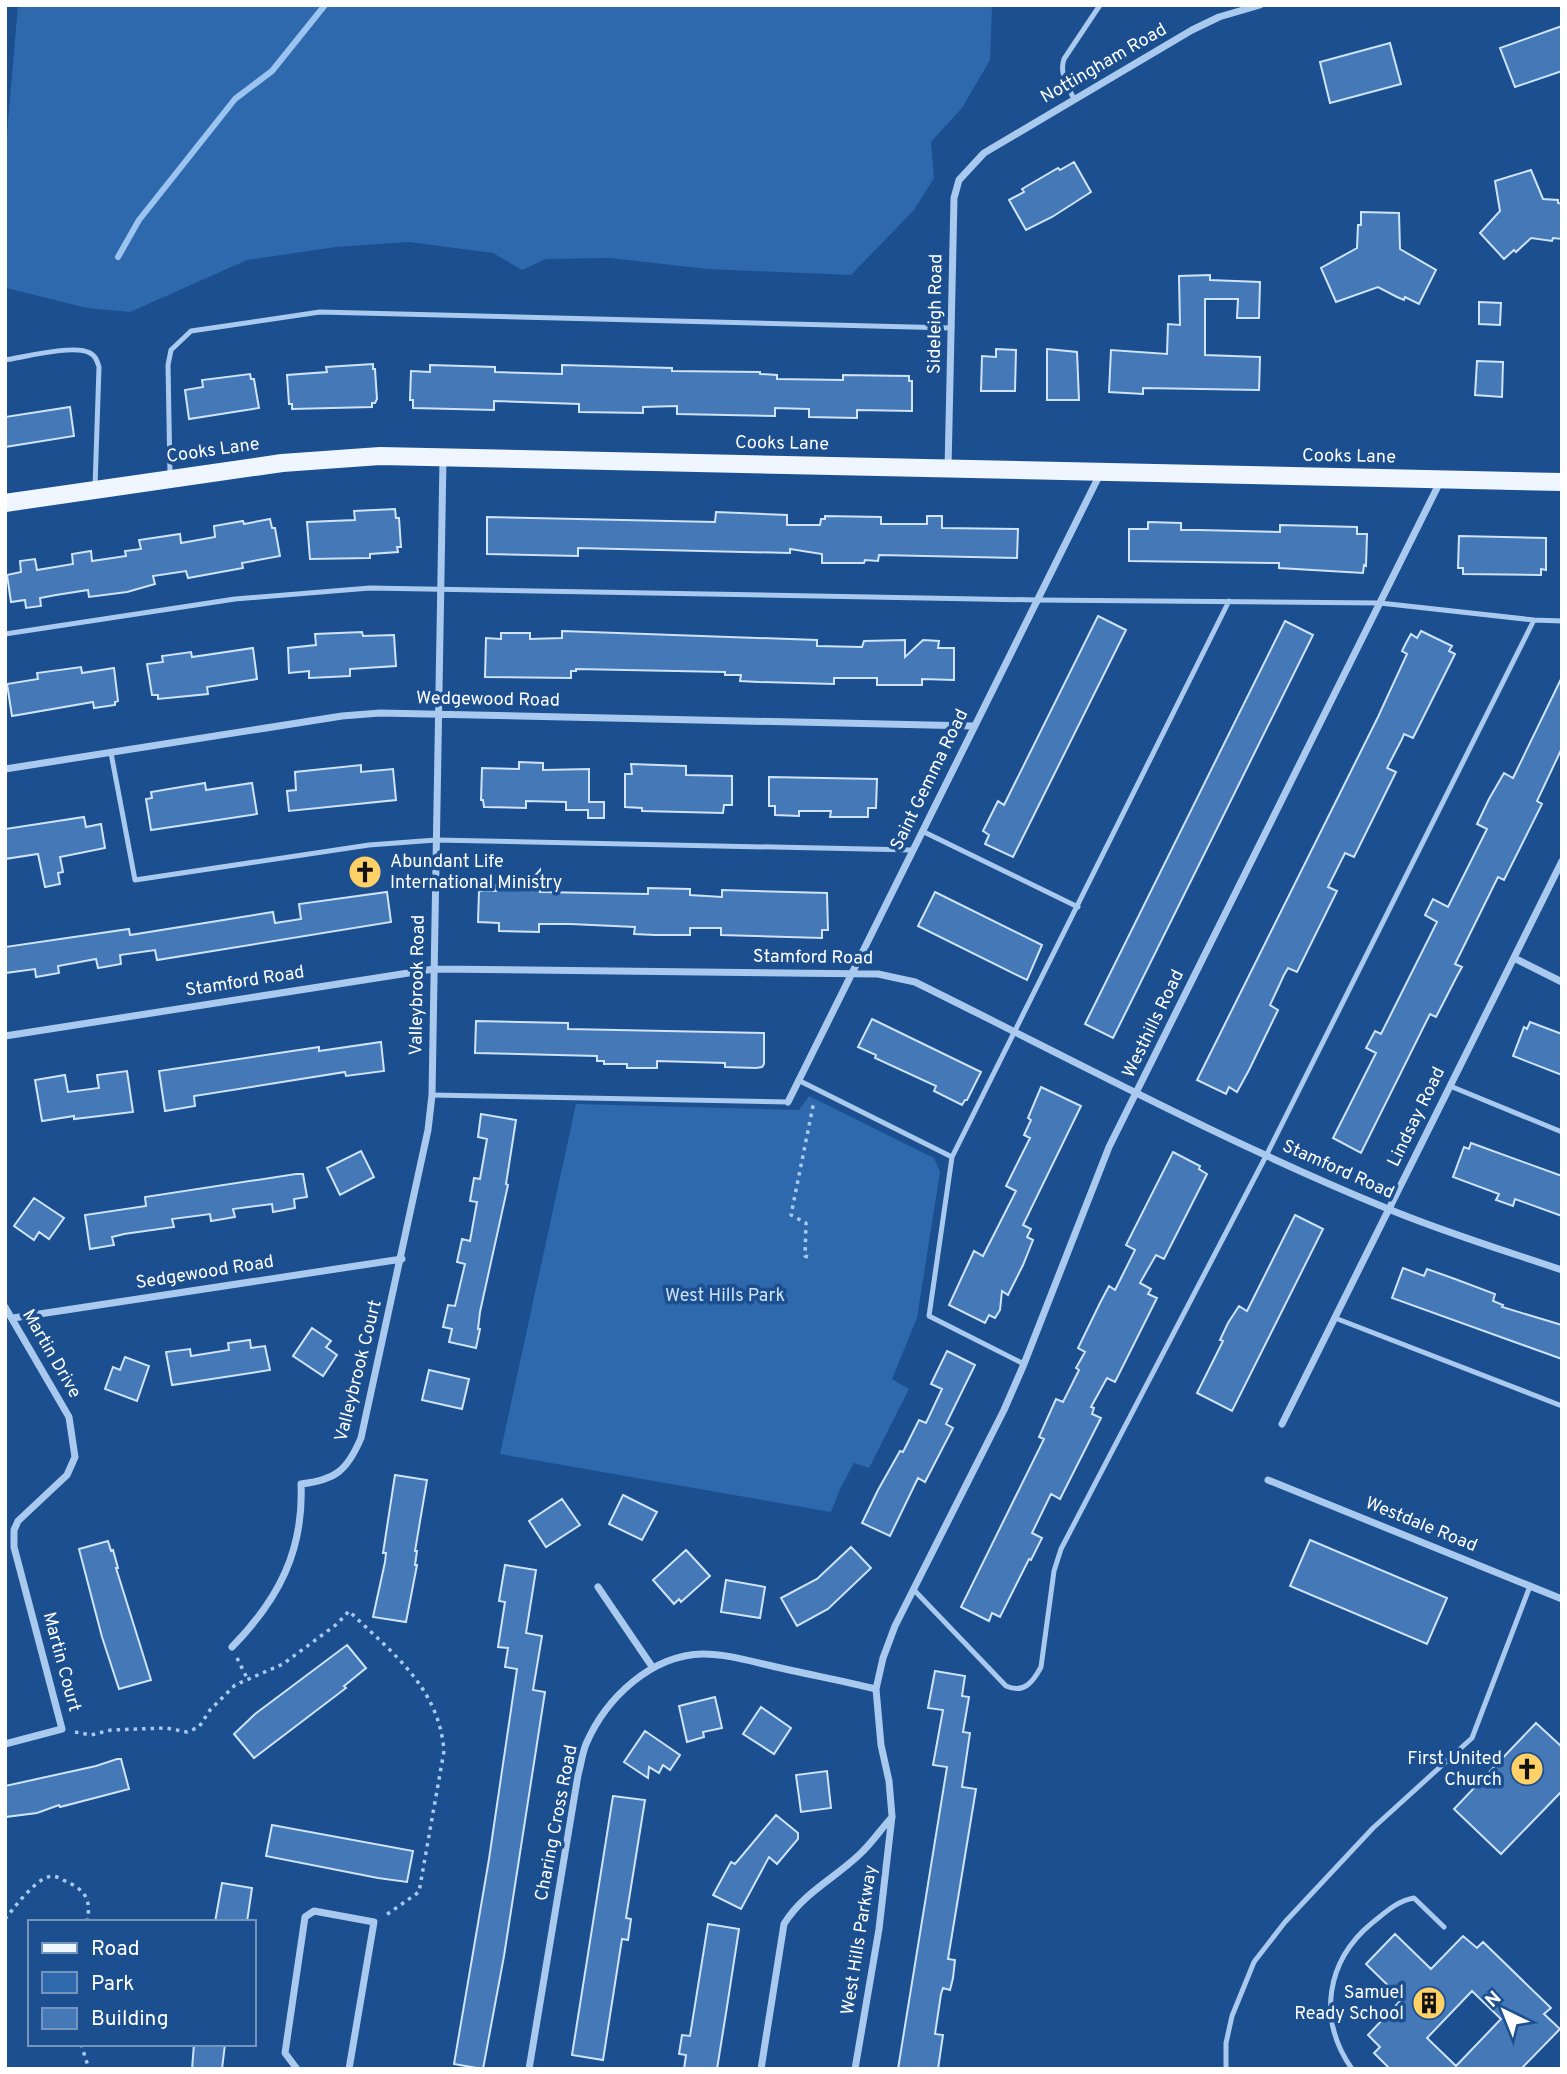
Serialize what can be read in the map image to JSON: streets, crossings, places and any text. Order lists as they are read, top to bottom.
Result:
{
  "streets": {
    "main road": ["Cooks Lane"],
    "street": [
      "Nottingham Road",
      "Sideleigh Road",
      "Wedgewood Road",
      "Saint Gemma Road",
      "Stamford Road",
      "Valleybrook Road",
      "Westhills Road",
      "Lindsay Road",
      "Sedgewood Road",
      "Martin Drive",
      "Valleybrook Court",
      "Westdale Road",
      "Martin Court",
      "Charing Cross Road",
      "West Hills Parkway"
    ]
  },
  "crossings": [
    ["Nottingham Road", "Sideleigh Road"],
    ["Sideleigh Road", "Cooks Lane"],
    ["Cooks Lane", "Saint Gemma Road"],
    ["Cooks Lane", "Valleybrook Road"],
    ["Cooks Lane", "Westhills Road"],
    ["Wedgewood Road", "Saint Gemma Road"],
    ["Wedgewood Road", "Valleybrook Road"],
    ["Saint Gemma Road", "Stamford Road"],
    ["Stamford Road", "Valleybrook Road"],
    ["Stamford Road", "Westhills Road"],
    ["Stamford Road", "Lindsay Road"],
    ["Valleybrook Road", "Sedgewood Road"],
    ["Valleybrook Road", "Valleybrook Court"],
    ["Westhills Road", "West Hills Parkway"],
    ["Sedgewood Road", "Martin Drive"],
    ["Sedgewood Road", "Valleybrook Court"],
    ["Martin Drive", "Martin Court"],
    ["Charing Cross Road", "West Hills Parkway"]
  ],
  "parks": ["West Hills Park"],
  "places": {
    "church": ["Abundant Life International Ministry", "First United Church"],
    "building": ["Samuel Ready School"]
  },
  "legend": ["Road", "Park", "Building"],
  "north": "top left"
}
